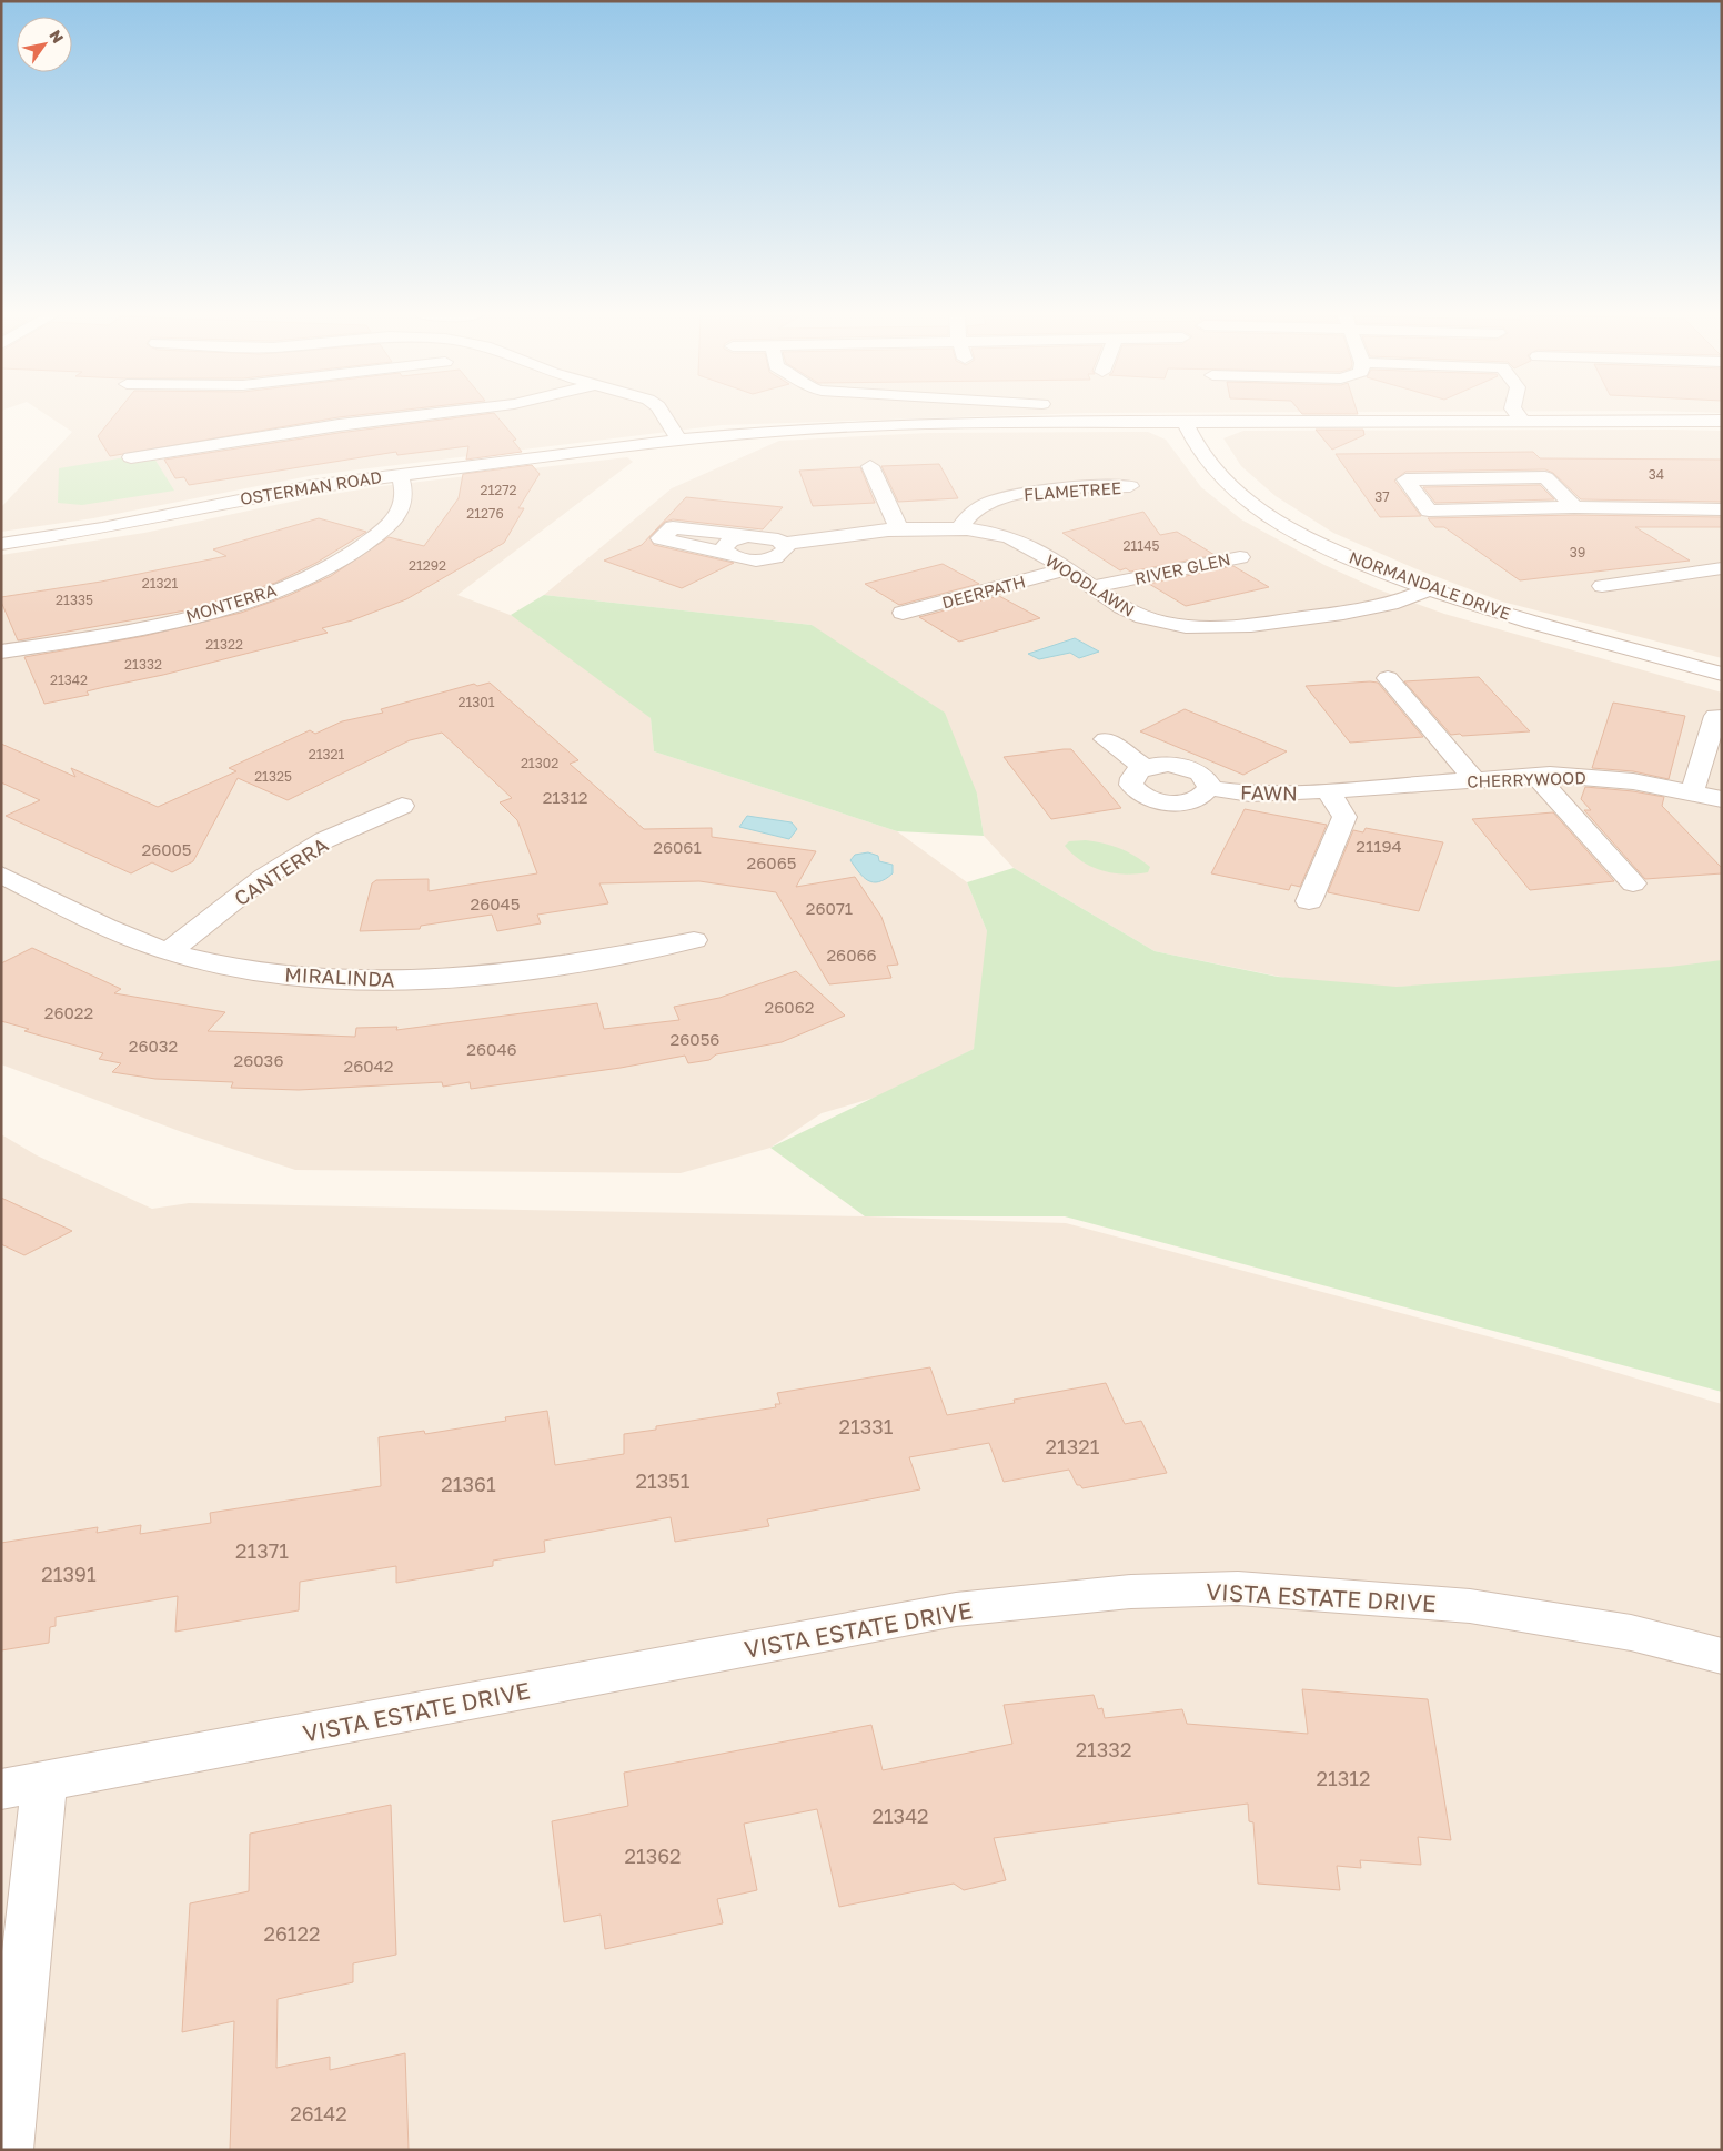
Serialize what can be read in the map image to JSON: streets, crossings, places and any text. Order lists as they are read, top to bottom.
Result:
{
  "streets": {
    "street": [
      "OSTERMAN ROAD",
      "FLAMETREE",
      "RIVER GLEN",
      "WOODLAWN",
      "NORMANDALE DRIVE",
      "DEERPATH",
      "MONTERRA",
      "CHERRYWOOD",
      "FAWN",
      "CANTERRA",
      "MIRALINDA",
      "VISTA ESTATE DRIVE"
    ]
  },
  "crossings": [
    ["OSTERMAN ROAD", "NORMANDALE DRIVE"],
    ["OSTERMAN ROAD", "MONTERRA"],
    ["FLAMETREE", "WOODLAWN"],
    ["RIVER GLEN", "WOODLAWN"],
    ["WOODLAWN", "NORMANDALE DRIVE"],
    ["WOODLAWN", "DEERPATH"],
    ["CHERRYWOOD", "FAWN"],
    ["CANTERRA", "MIRALINDA"]
  ],
  "house_numbers": [
    "34",
    "21272",
    "37",
    "21276",
    "21145",
    "39",
    "21292",
    "21321",
    "21335",
    "21322",
    "21332",
    "21342",
    "21301",
    "21321",
    "21302",
    "21325",
    "21312",
    "21194",
    "26061",
    "26005",
    "26065",
    "26045",
    "26071",
    "26066",
    "26062",
    "26022",
    "26056",
    "26032",
    "26046",
    "26036",
    "26042",
    "21331",
    "21321",
    "21351",
    "21361",
    "21371",
    "21391",
    "21332",
    "21312",
    "21342",
    "21362",
    "26122",
    "26142"
  ],
  "north": "top right"
}
